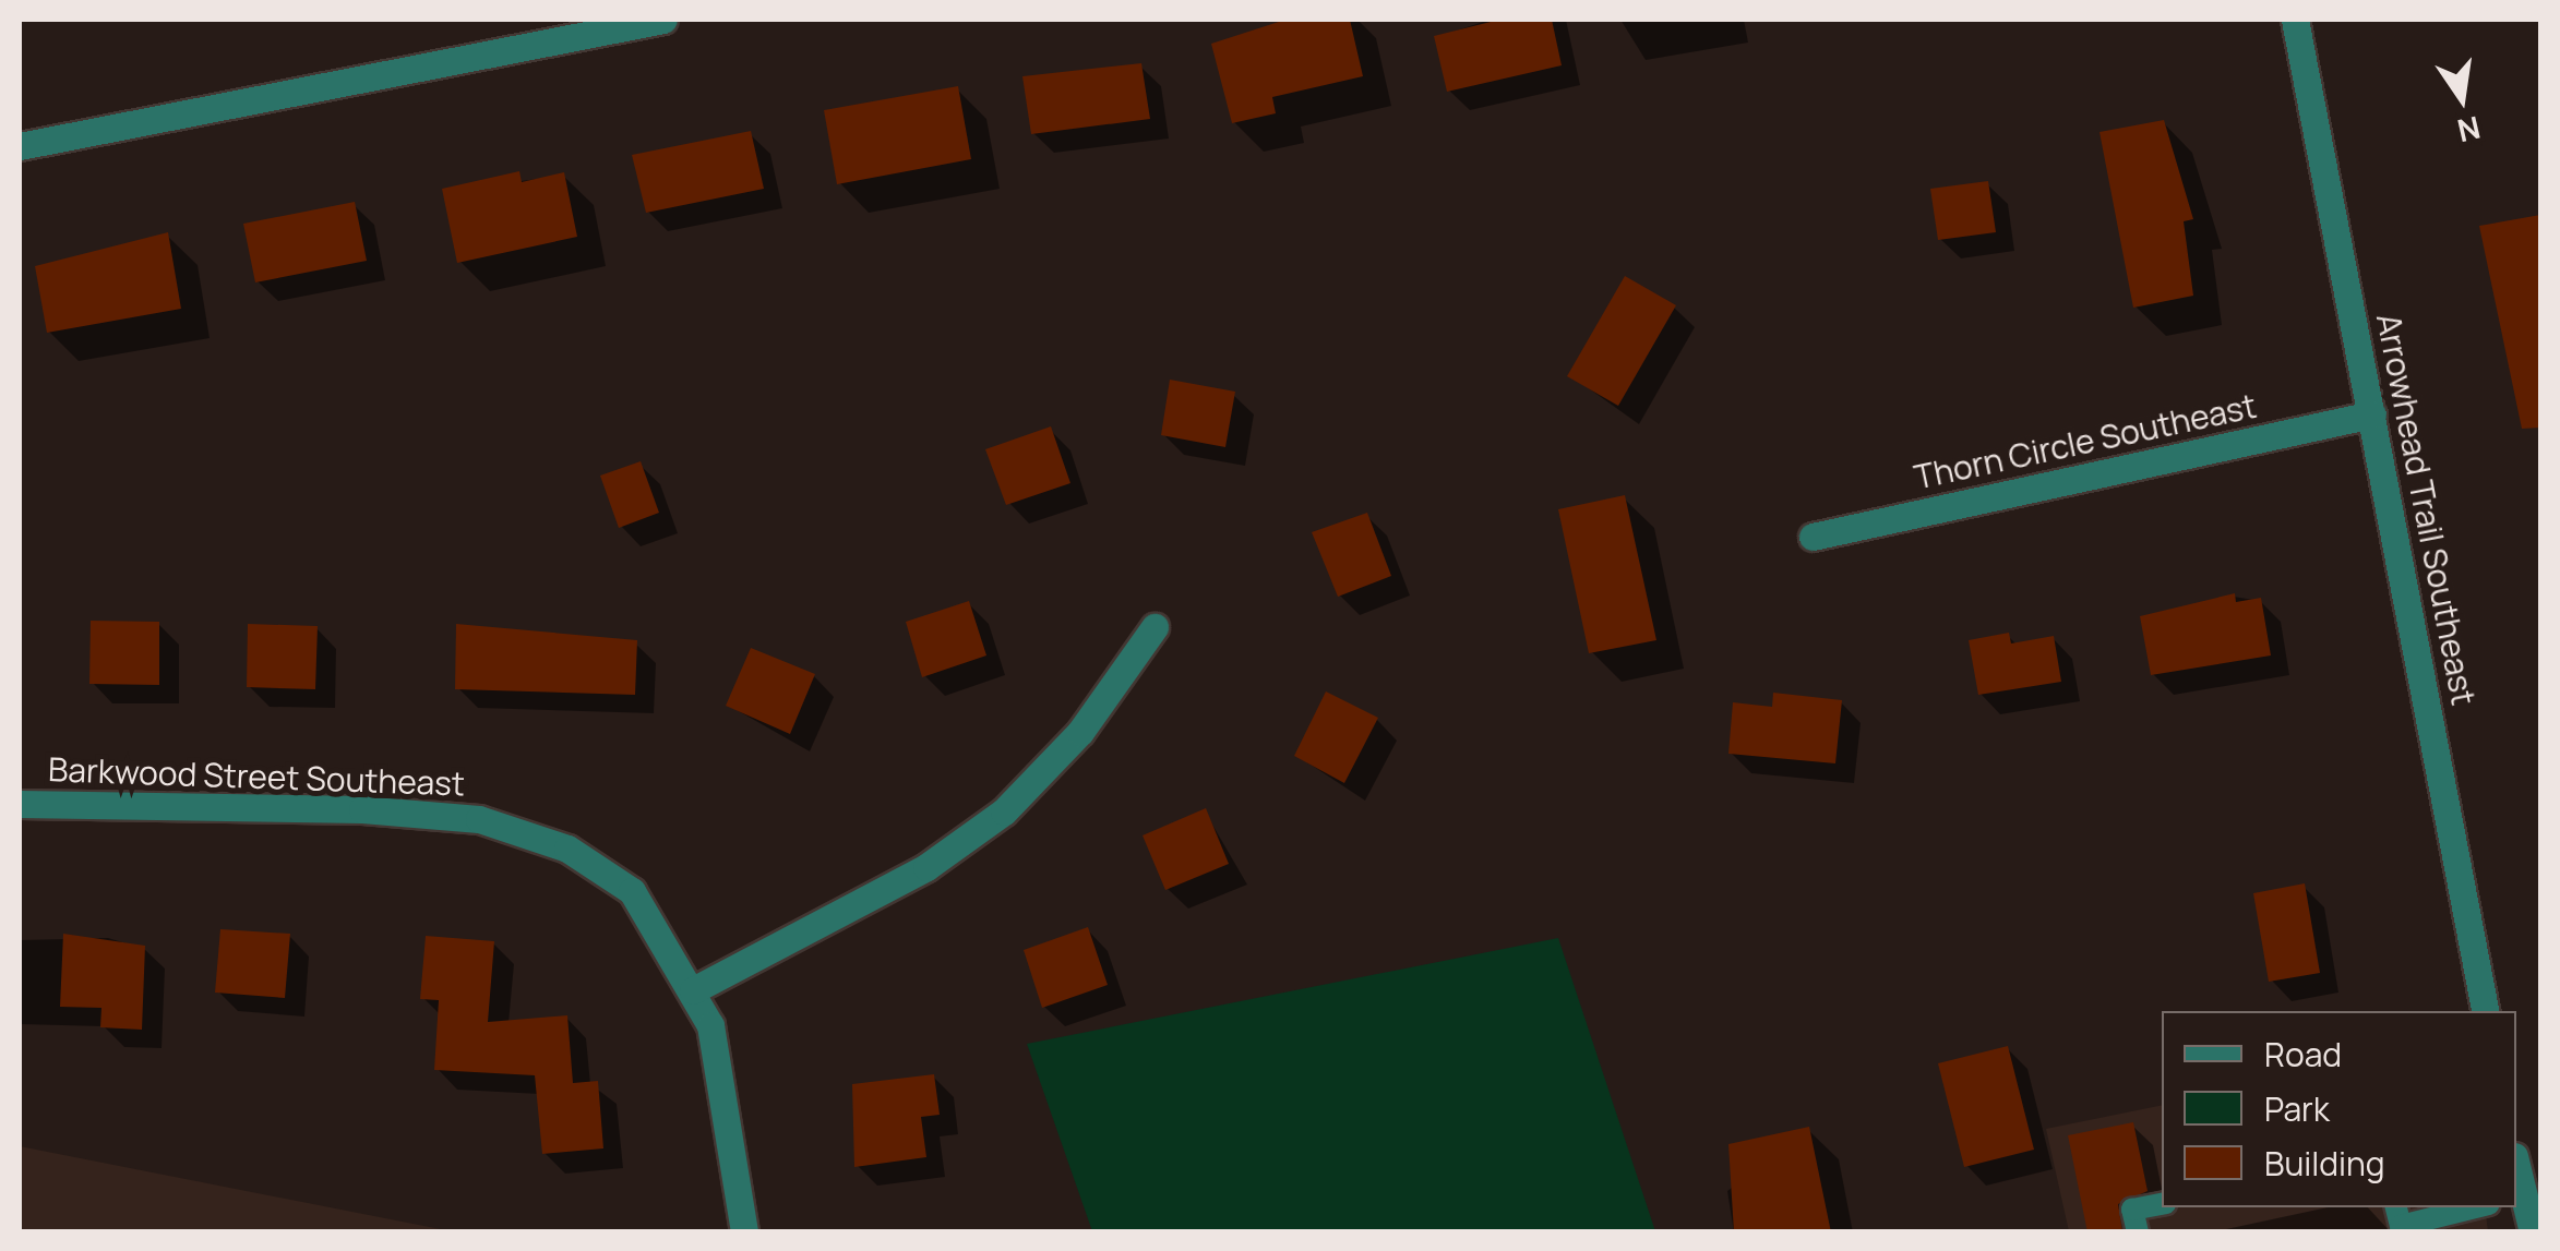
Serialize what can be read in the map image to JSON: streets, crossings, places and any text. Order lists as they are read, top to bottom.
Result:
{
  "streets": {
    "street": ["Thorn Circle Southeast", "Arrowhead Trail Southeast", "Barkwood Street Southeast"]
  },
  "crossings": [
    ["Thorn Circle Southeast", "Arrowhead Trail Southeast"]
  ],
  "legend": ["Road", "Park", "Building"],
  "north": "bottom"
}
